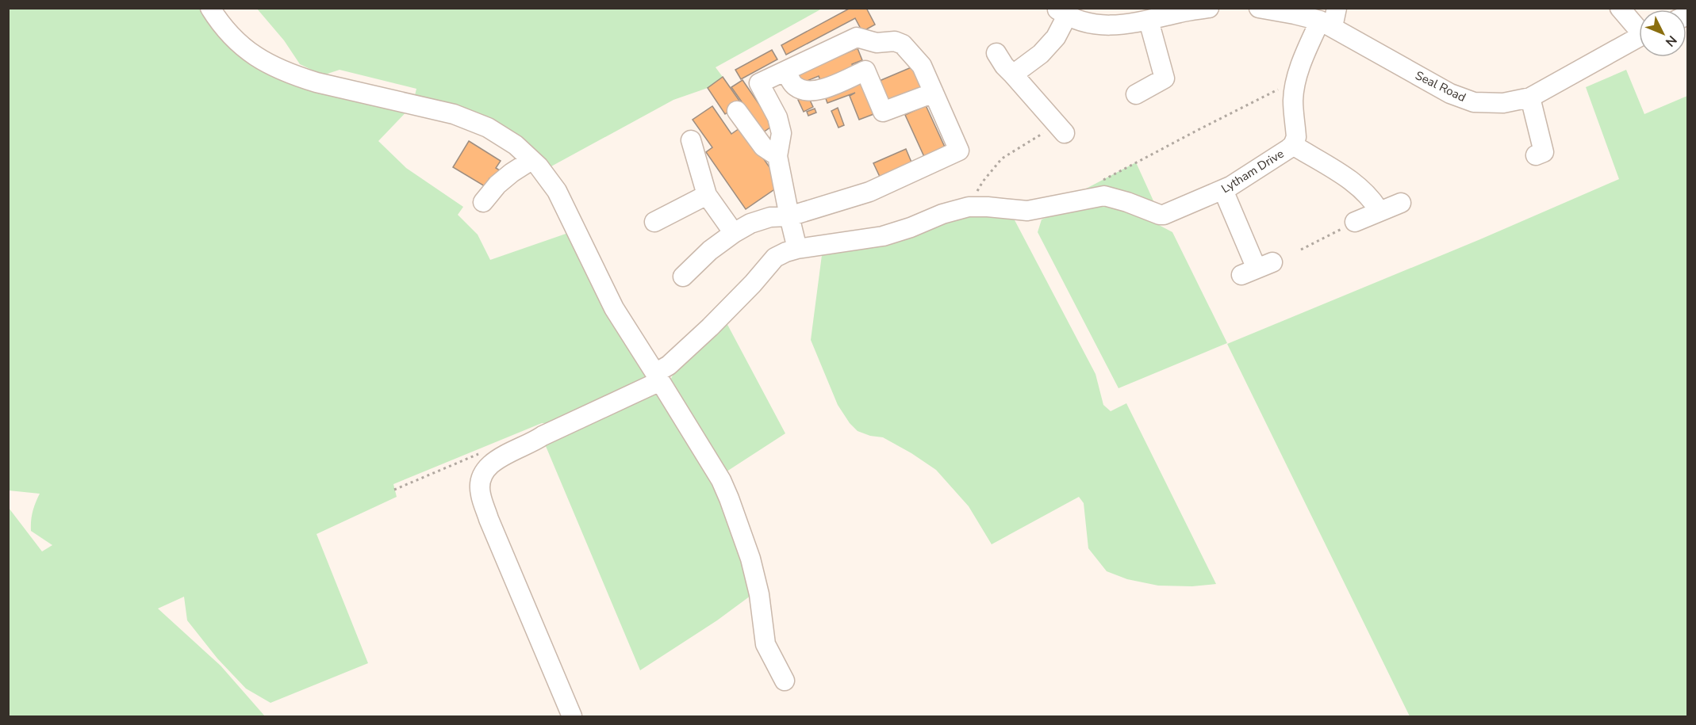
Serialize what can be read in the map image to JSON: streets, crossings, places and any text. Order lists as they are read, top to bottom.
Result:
{
  "streets": {
    "street": ["Seal Road", "Lytham Drive"]
  },
  "crossings": [
    ["Seal Road", "Lytham Drive"]
  ],
  "north": "bottom right"
}
